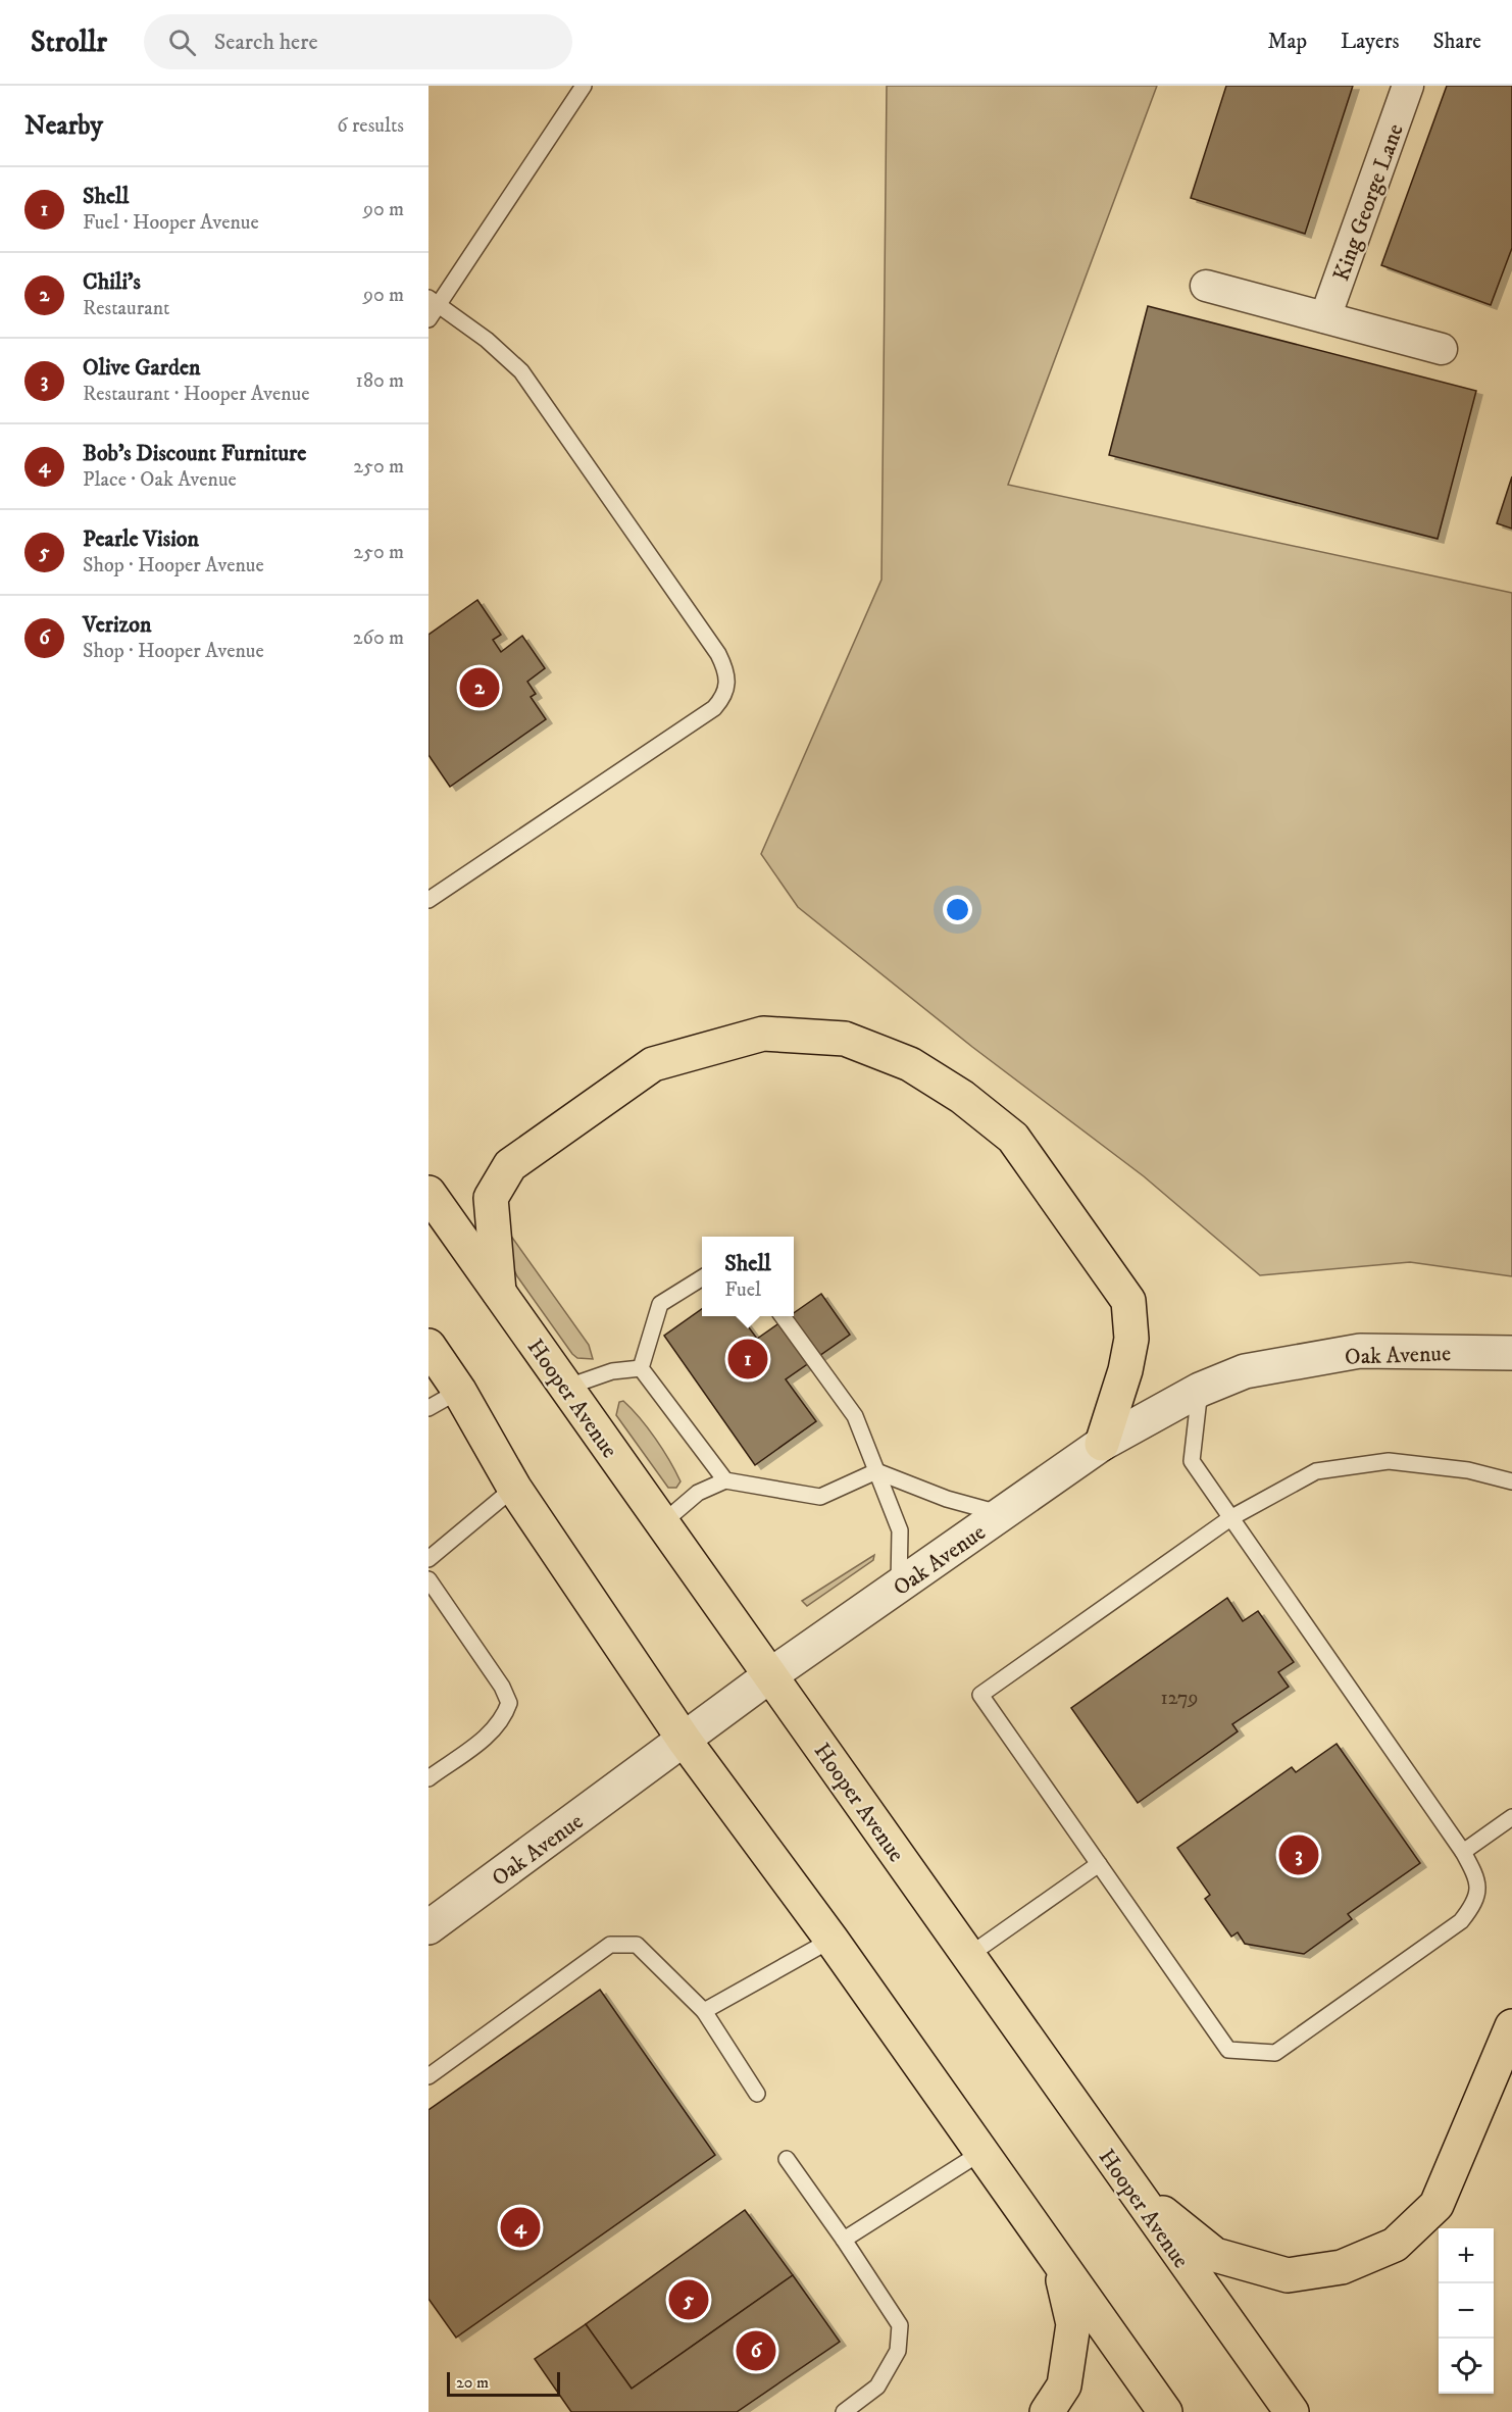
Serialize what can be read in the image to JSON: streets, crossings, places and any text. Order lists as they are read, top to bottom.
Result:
{
  "streets": {
    "main road": ["Hooper Avenue"],
    "street": ["King George Lane", "Oak Avenue"]
  },
  "crossings": [
    ["Oak Avenue", "Hooper Avenue"]
  ],
  "house_numbers": ["1279"],
  "scale_bar": "20 m",
  "page": {
    "header": "Strollr",
    "search": "Search here",
    "nav": ["Map", "Layers", "Share"],
    "heading": ["Nearby", "6 results"],
    "list": [
      {
        "mark": "1",
        "name": "Shell",
        "note": "Fuel · Hooper Avenue",
        "value": "90 m"
      },
      {
        "mark": "2",
        "name": "Chili's",
        "note": "Restaurant",
        "value": "90 m"
      },
      {
        "mark": "3",
        "name": "Olive Garden",
        "note": "Restaurant · Hooper Avenue",
        "value": "180 m"
      },
      {
        "mark": "4",
        "name": "Bob's Discount Furniture",
        "note": "Place · Oak Avenue",
        "value": "250 m"
      },
      {
        "mark": "5",
        "name": "Pearle Vision",
        "note": "Shop · Hooper Avenue",
        "value": "250 m"
      },
      {
        "mark": "6",
        "name": "Verizon",
        "note": "Shop · Hooper Avenue",
        "value": "260 m"
      }
    ],
    "pins": [
      "2",
      "1",
      "3",
      "4",
      "5",
      "6"
    ],
    "popup": ["Shell", "Fuel"],
    "map_buttons": ["+", "−"],
    "scale": "20 m"
  }
}
